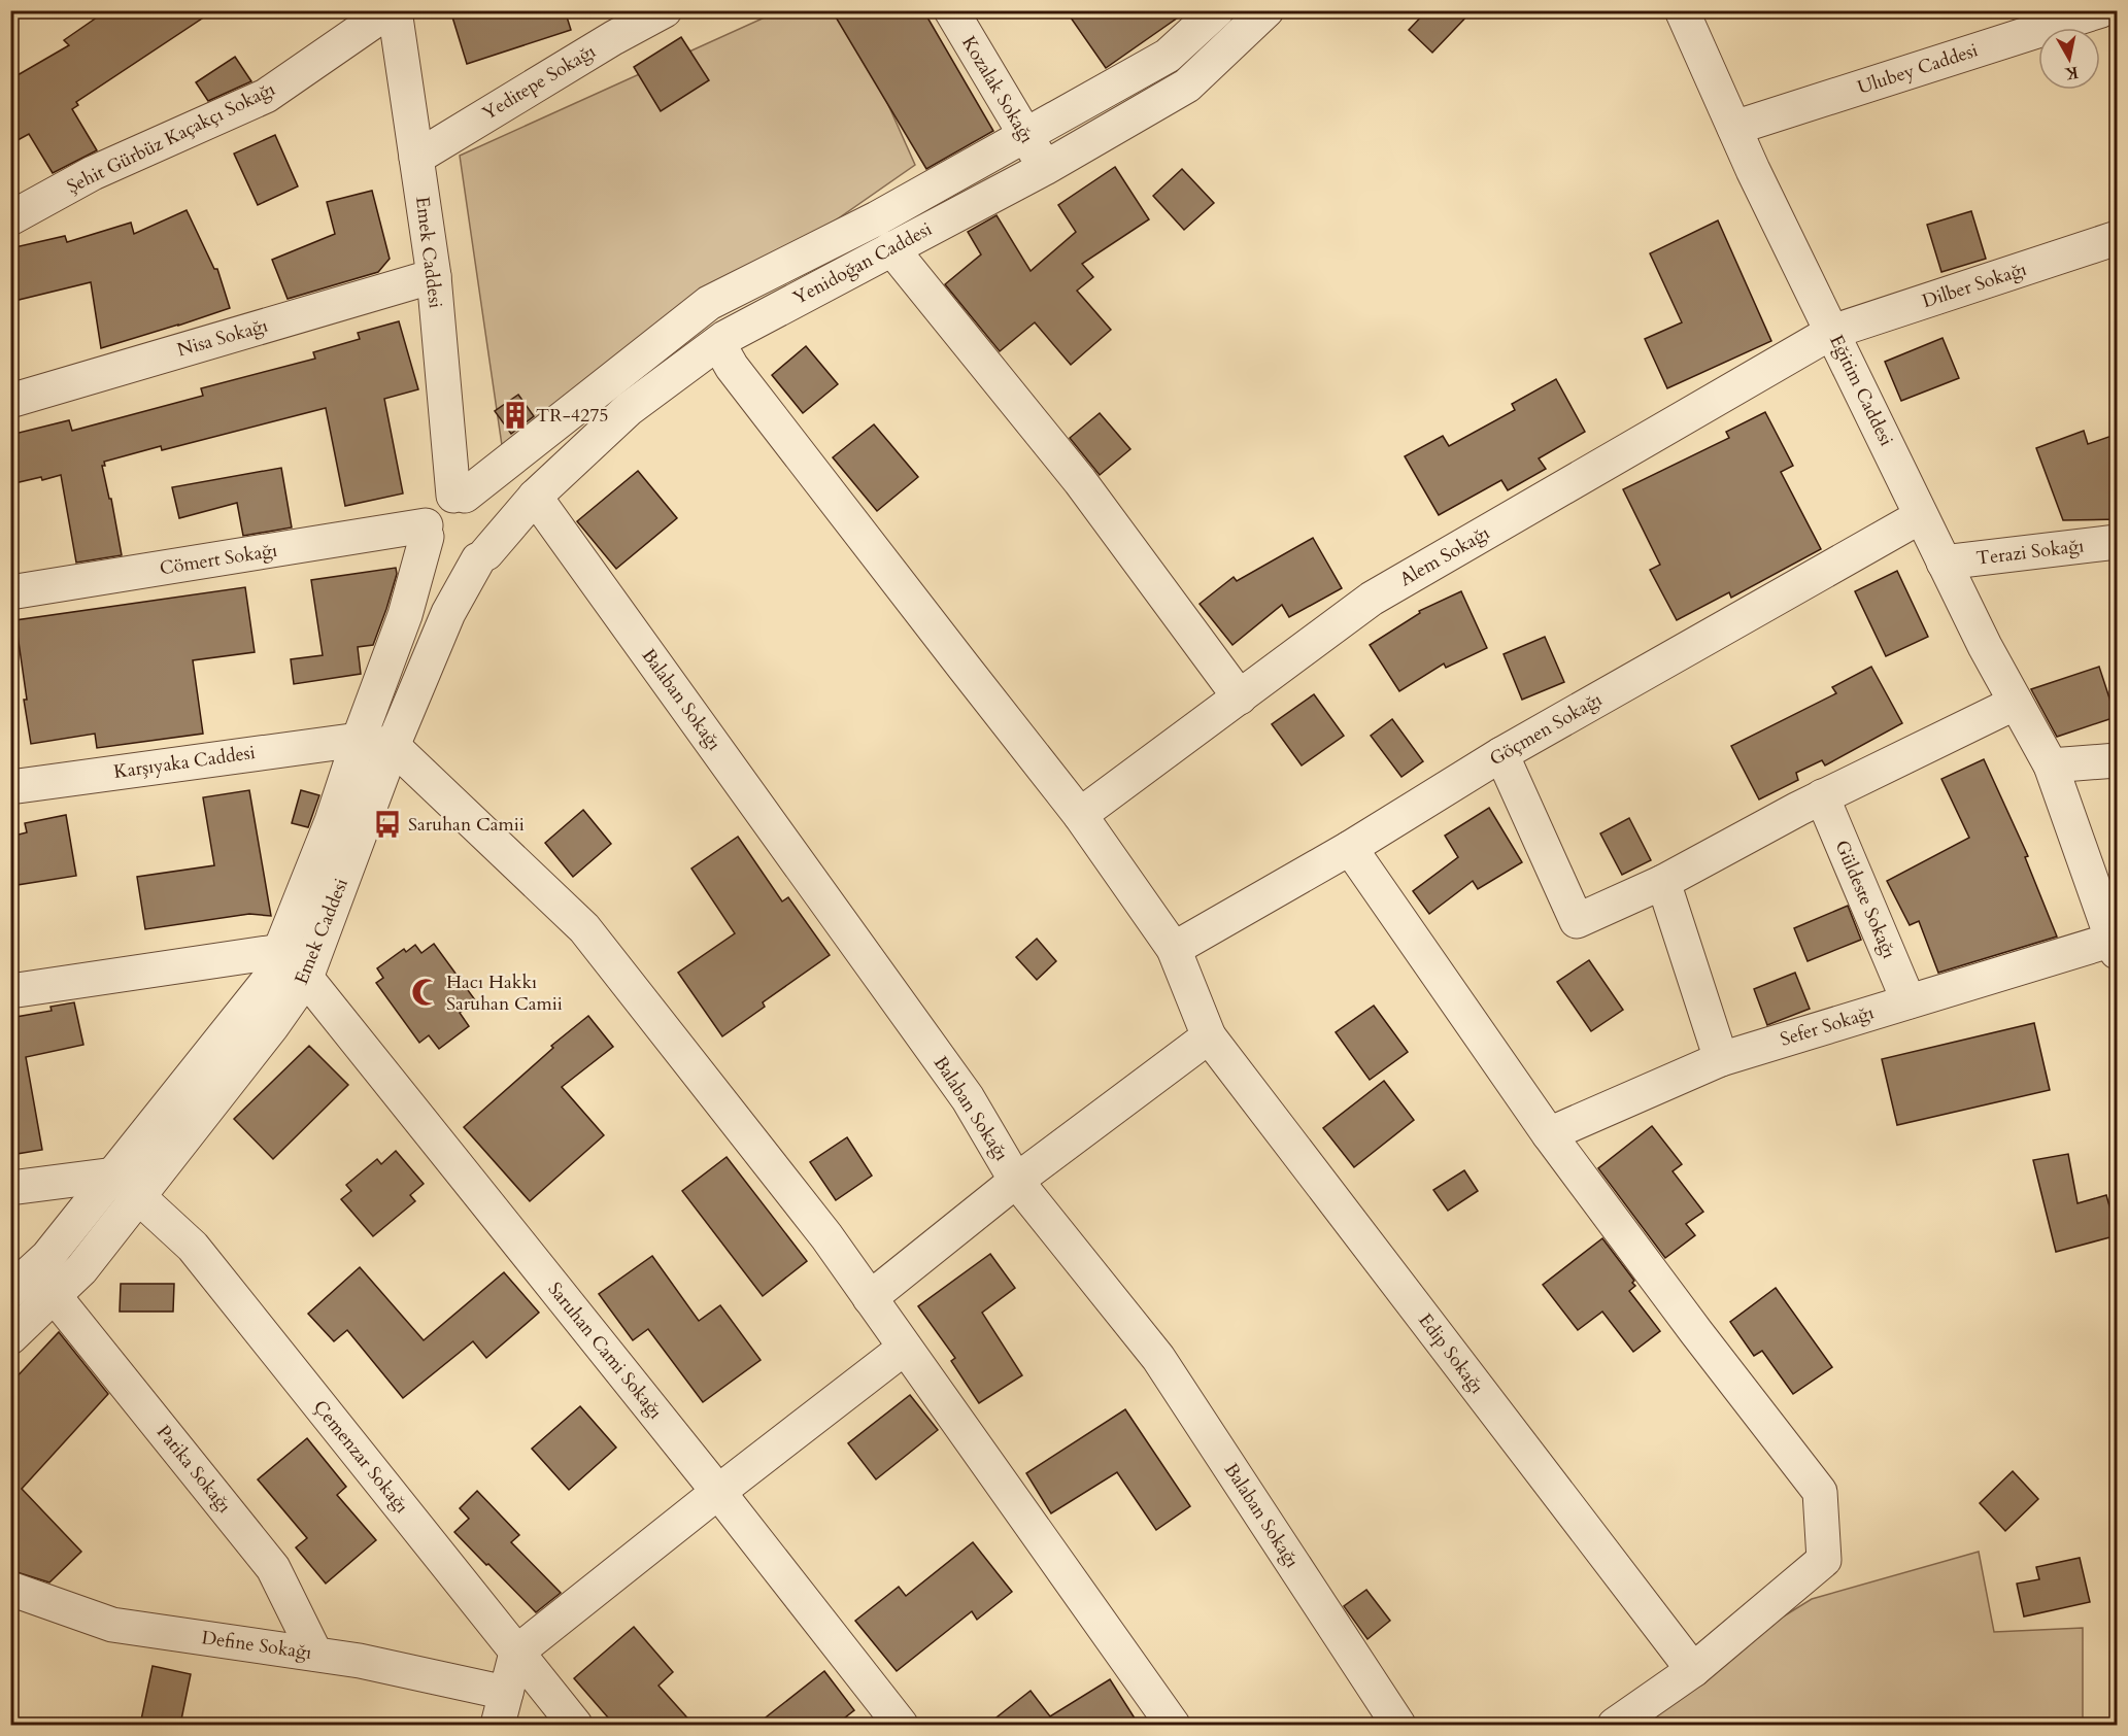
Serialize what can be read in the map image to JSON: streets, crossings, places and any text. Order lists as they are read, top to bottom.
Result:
{
  "streets": {
    "street": [
      "Ulubey Caddesi",
      "Yeditepe Sokağı",
      "Kozalak Sokağı",
      "Şehit Gürbüz Kaçakçı Sokağı",
      "Emek Caddesi",
      "Yenidoğan Caddesi",
      "Dilber Sokağı",
      "Nisa Sokağı",
      "Eğitim Caddesi",
      "Terazi Sokağı",
      "Alem Sokağı",
      "Cömert Sokağı",
      "Balaban Sokağı",
      "Göçmen Sokağı",
      "Karşıyaka Caddesi",
      "Güldeste Sokağı",
      "Sefer Sokağı",
      "Saruhan Cami Sokağı",
      "Edip Sokağı",
      "Çemenzar Sokağı",
      "Patika Sokağı",
      "Define Sokağı"
    ]
  },
  "crossings": [
    ["Ulubey Caddesi", "Eğitim Caddesi"],
    ["Yeditepe Sokağı", "Emek Caddesi"],
    ["Kozalak Sokağı", "Yenidoğan Caddesi"],
    ["Emek Caddesi", "Yenidoğan Caddesi"],
    ["Emek Caddesi", "Nisa Sokağı"],
    ["Emek Caddesi", "Cömert Sokağı"],
    ["Emek Caddesi", "Karşıyaka Caddesi"],
    ["Emek Caddesi", "Saruhan Cami Sokağı"],
    ["Emek Caddesi", "Çemenzar Sokağı"],
    ["Emek Caddesi", "Patika Sokağı"],
    ["Yenidoğan Caddesi", "Cömert Sokağı"],
    ["Yenidoğan Caddesi", "Balaban Sokağı"],
    ["Yenidoğan Caddesi", "Edip Sokağı"],
    ["Dilber Sokağı", "Eğitim Caddesi"],
    ["Dilber Sokağı", "Alem Sokağı"],
    ["Eğitim Caddesi", "Terazi Sokağı"],
    ["Eğitim Caddesi", "Alem Sokağı"],
    ["Eğitim Caddesi", "Göçmen Sokağı"],
    ["Eğitim Caddesi", "Sefer Sokağı"],
    ["Alem Sokağı", "Edip Sokağı"],
    ["Göçmen Sokağı", "Edip Sokağı"],
    ["Güldeste Sokağı", "Sefer Sokağı"],
    ["Patika Sokağı", "Define Sokağı"]
  ],
  "places": {
    "building": ["TR-4275"],
    "bus stop": ["Saruhan Camii"],
    "mosque": ["Hacı Hakkı Saruhan Camii"]
  },
  "north": "bottom"
}
